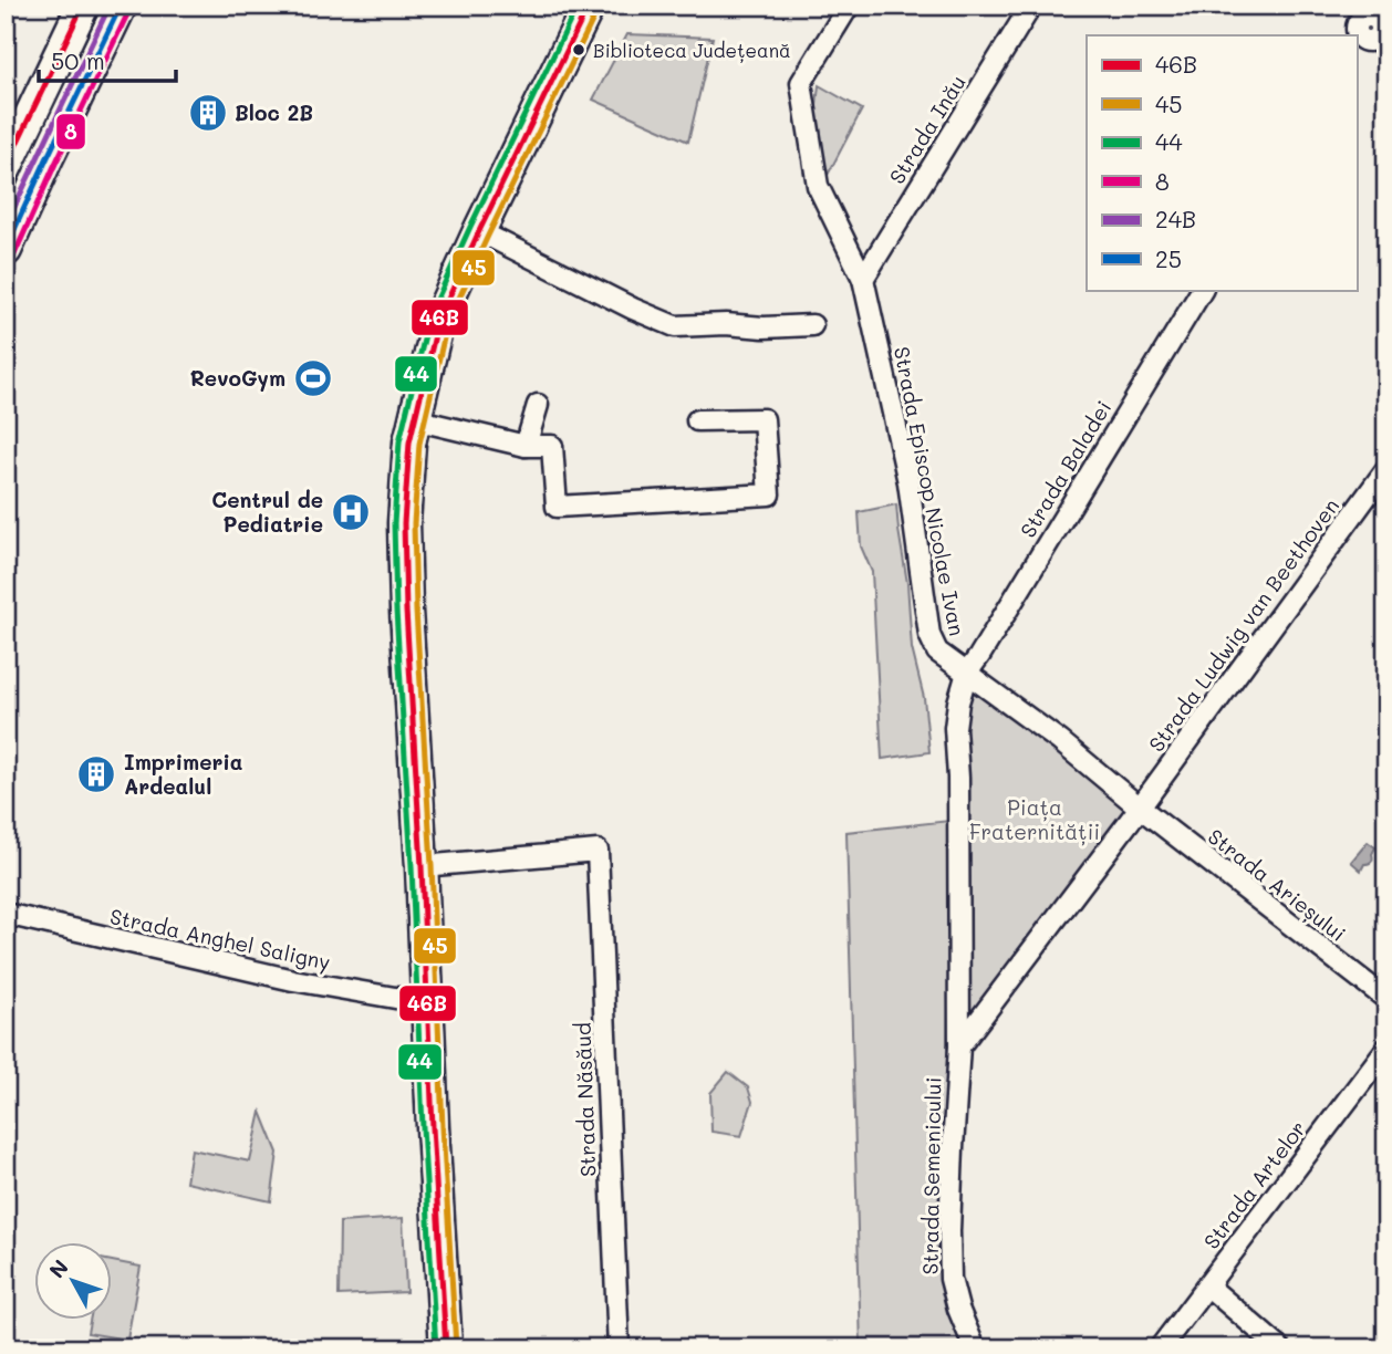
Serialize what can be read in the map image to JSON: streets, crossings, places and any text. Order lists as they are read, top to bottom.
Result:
{
  "streets": {
    "street": [
      "Strada Inău",
      "Strada Baladei",
      "Strada Episcop Nicolae Ivan",
      "Strada Ludwig van Beethoven",
      "Strada Arieșului",
      "Strada Anghel Saligny",
      "Strada Năsăud",
      "Strada Semenicului",
      "Strada Artelor"
    ]
  },
  "crossings": [
    ["Strada Inău", "Strada Episcop Nicolae Ivan"],
    ["Strada Baladei", "Strada Episcop Nicolae Ivan"],
    ["Strada Ludwig van Beethoven", "Strada Arieșului"]
  ],
  "parks": ["Piața Fraternității"],
  "places": {
    "other": ["Biblioteca Județeană"],
    "building": ["Bloc 2B", "Imprimeria Ardealul"],
    "sports": ["RevoGym"],
    "hospital": ["Centrul de Pediatrie"]
  },
  "lines": [
    "transit line 46B",
    "transit line 44",
    "transit line 24B",
    "transit line 25",
    "transit line 45",
    "transit line 8"
  ],
  "legend": [
    "46B",
    "45",
    "44",
    "8",
    "24B",
    "25"
  ],
  "scale_bar": "50 m",
  "north": "top left"
}
